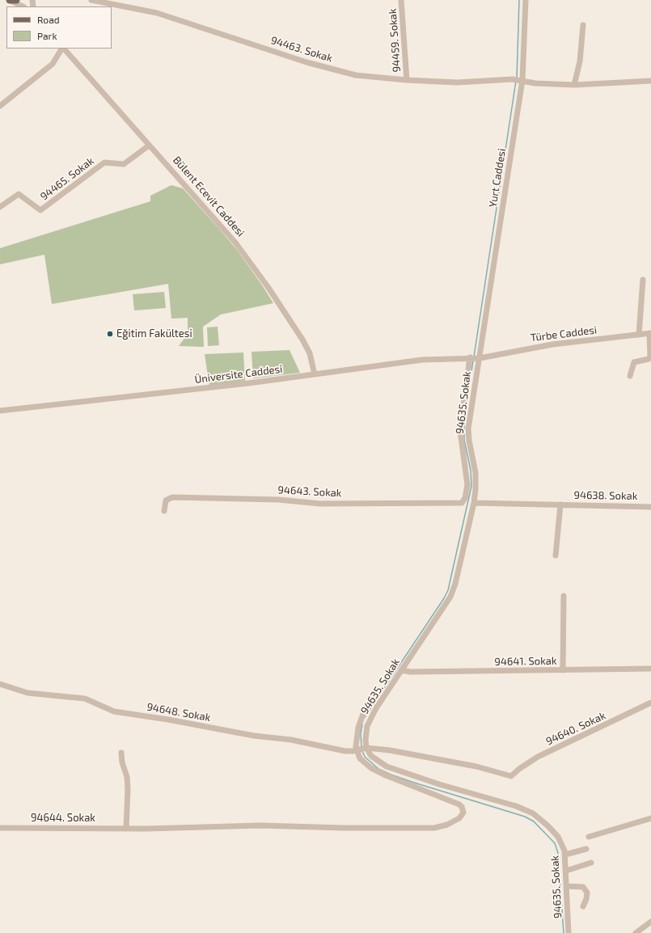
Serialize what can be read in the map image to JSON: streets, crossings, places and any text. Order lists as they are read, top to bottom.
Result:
{
  "streets": {
    "street": [
      "94459. Sokak",
      "94463. Sokak",
      "Yurt Caddesi",
      "94465. Sokak",
      "Bülent Ecevit Caddesi",
      "Türbe Caddesi",
      "Üniversite Caddesi",
      "94635. Sokak",
      "94643. Sokak",
      "94638. Sokak",
      "94641. Sokak",
      "94648. Sokak",
      "94640. Sokak",
      "94644. Sokak"
    ]
  },
  "crossings": [
    ["94459. Sokak", "94463. Sokak"],
    ["94463. Sokak", "Yurt Caddesi"],
    ["Yurt Caddesi", "Türbe Caddesi"],
    ["Yurt Caddesi", "Üniversite Caddesi"],
    ["Yurt Caddesi", "94635. Sokak"],
    ["94465. Sokak", "Bülent Ecevit Caddesi"],
    ["Bülent Ecevit Caddesi", "Üniversite Caddesi"],
    ["Türbe Caddesi", "Üniversite Caddesi"],
    ["Türbe Caddesi", "94635. Sokak"],
    ["Üniversite Caddesi", "94635. Sokak"],
    ["94635. Sokak", "94643. Sokak"],
    ["94635. Sokak", "94638. Sokak"],
    ["94635. Sokak", "94641. Sokak"],
    ["94635. Sokak", "94648. Sokak"],
    ["94648. Sokak", "94640. Sokak"],
    ["94648. Sokak", "94644. Sokak"]
  ],
  "places": ["Eğitim Fakültesi"],
  "legend": ["Road", "Park"]
}
